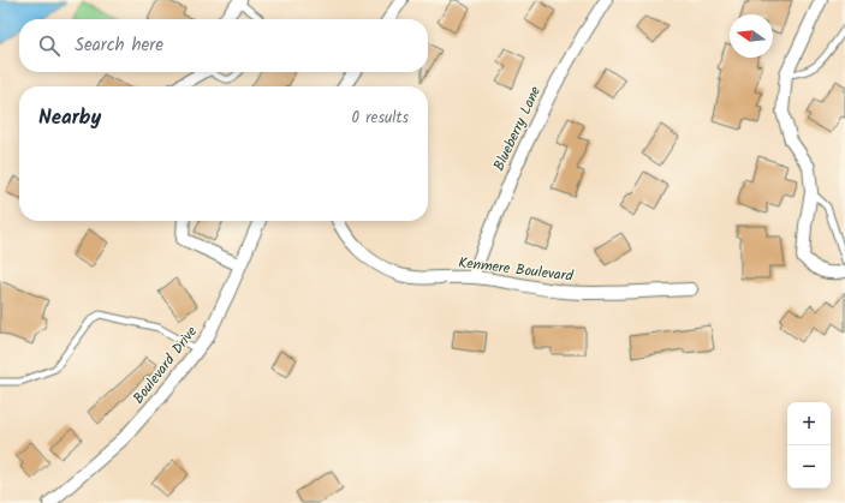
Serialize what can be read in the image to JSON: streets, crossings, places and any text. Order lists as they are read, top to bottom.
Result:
{
  "streets": {
    "street": ["Blueberry Lane", "Kenmere Boulevard", "Boulevard Drive"]
  },
  "crossings": [
    ["Blueberry Lane", "Kenmere Boulevard"]
  ],
  "north": "left",
  "page": {
    "search": "Search here",
    "heading": ["Nearby", "0 results"],
    "map_buttons": ["+", "−"]
  }
}
